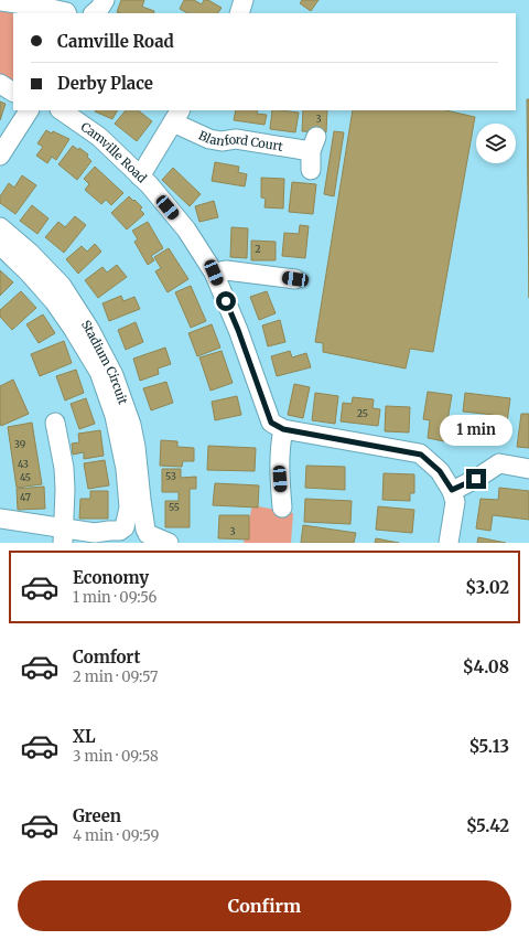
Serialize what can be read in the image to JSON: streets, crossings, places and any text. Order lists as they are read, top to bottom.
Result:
{
  "streets": {
    "street": ["Blanford Court", "Camville Road", "Stadium Circuit"]
  },
  "house_numbers": [
    "3",
    "2",
    "25",
    "39",
    "43",
    "53",
    "45",
    "47",
    "55",
    "3"
  ],
  "page": {
    "banner": ["Camville Road", "Derby Place"],
    "bubble": "1 min",
    "list": [
      {
        "name": "Economy",
        "note": "1 min · 09:56",
        "value": "$3.02"
      },
      {
        "name": "Comfort",
        "note": "2 min · 09:57",
        "value": "$4.08"
      },
      {
        "name": "XL",
        "note": "3 min · 09:58",
        "value": "$5.13"
      },
      {
        "name": "Green",
        "note": "4 min · 09:59",
        "value": "$5.42"
      }
    ],
    "buttons": "Confirm"
  }
}
